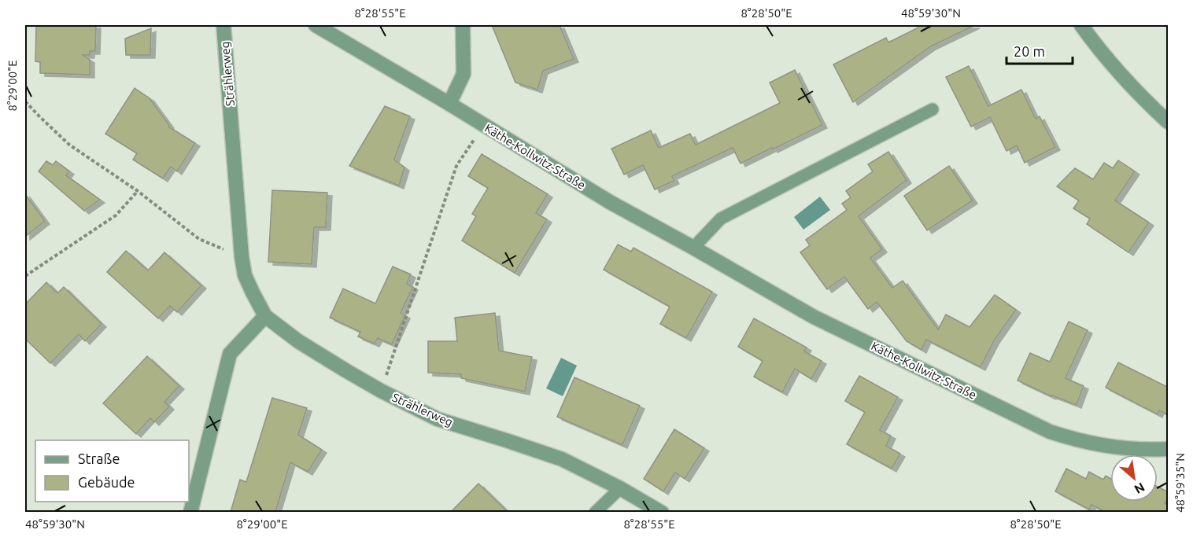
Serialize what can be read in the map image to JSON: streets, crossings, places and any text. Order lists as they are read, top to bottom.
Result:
{
  "streets": {
    "street": ["Strählerweg", "Käthe-Kollwitz-Straße"]
  },
  "legend": ["Straße", "Gebäude"],
  "scale_bar": "20 m",
  "north": "bottom right",
  "coordinates": [
    "8°28'55\"E",
    "8°28'50\"E",
    "48°59'30\"N",
    "8°29'00\"E",
    "48°59'35\"N"
  ]
}
